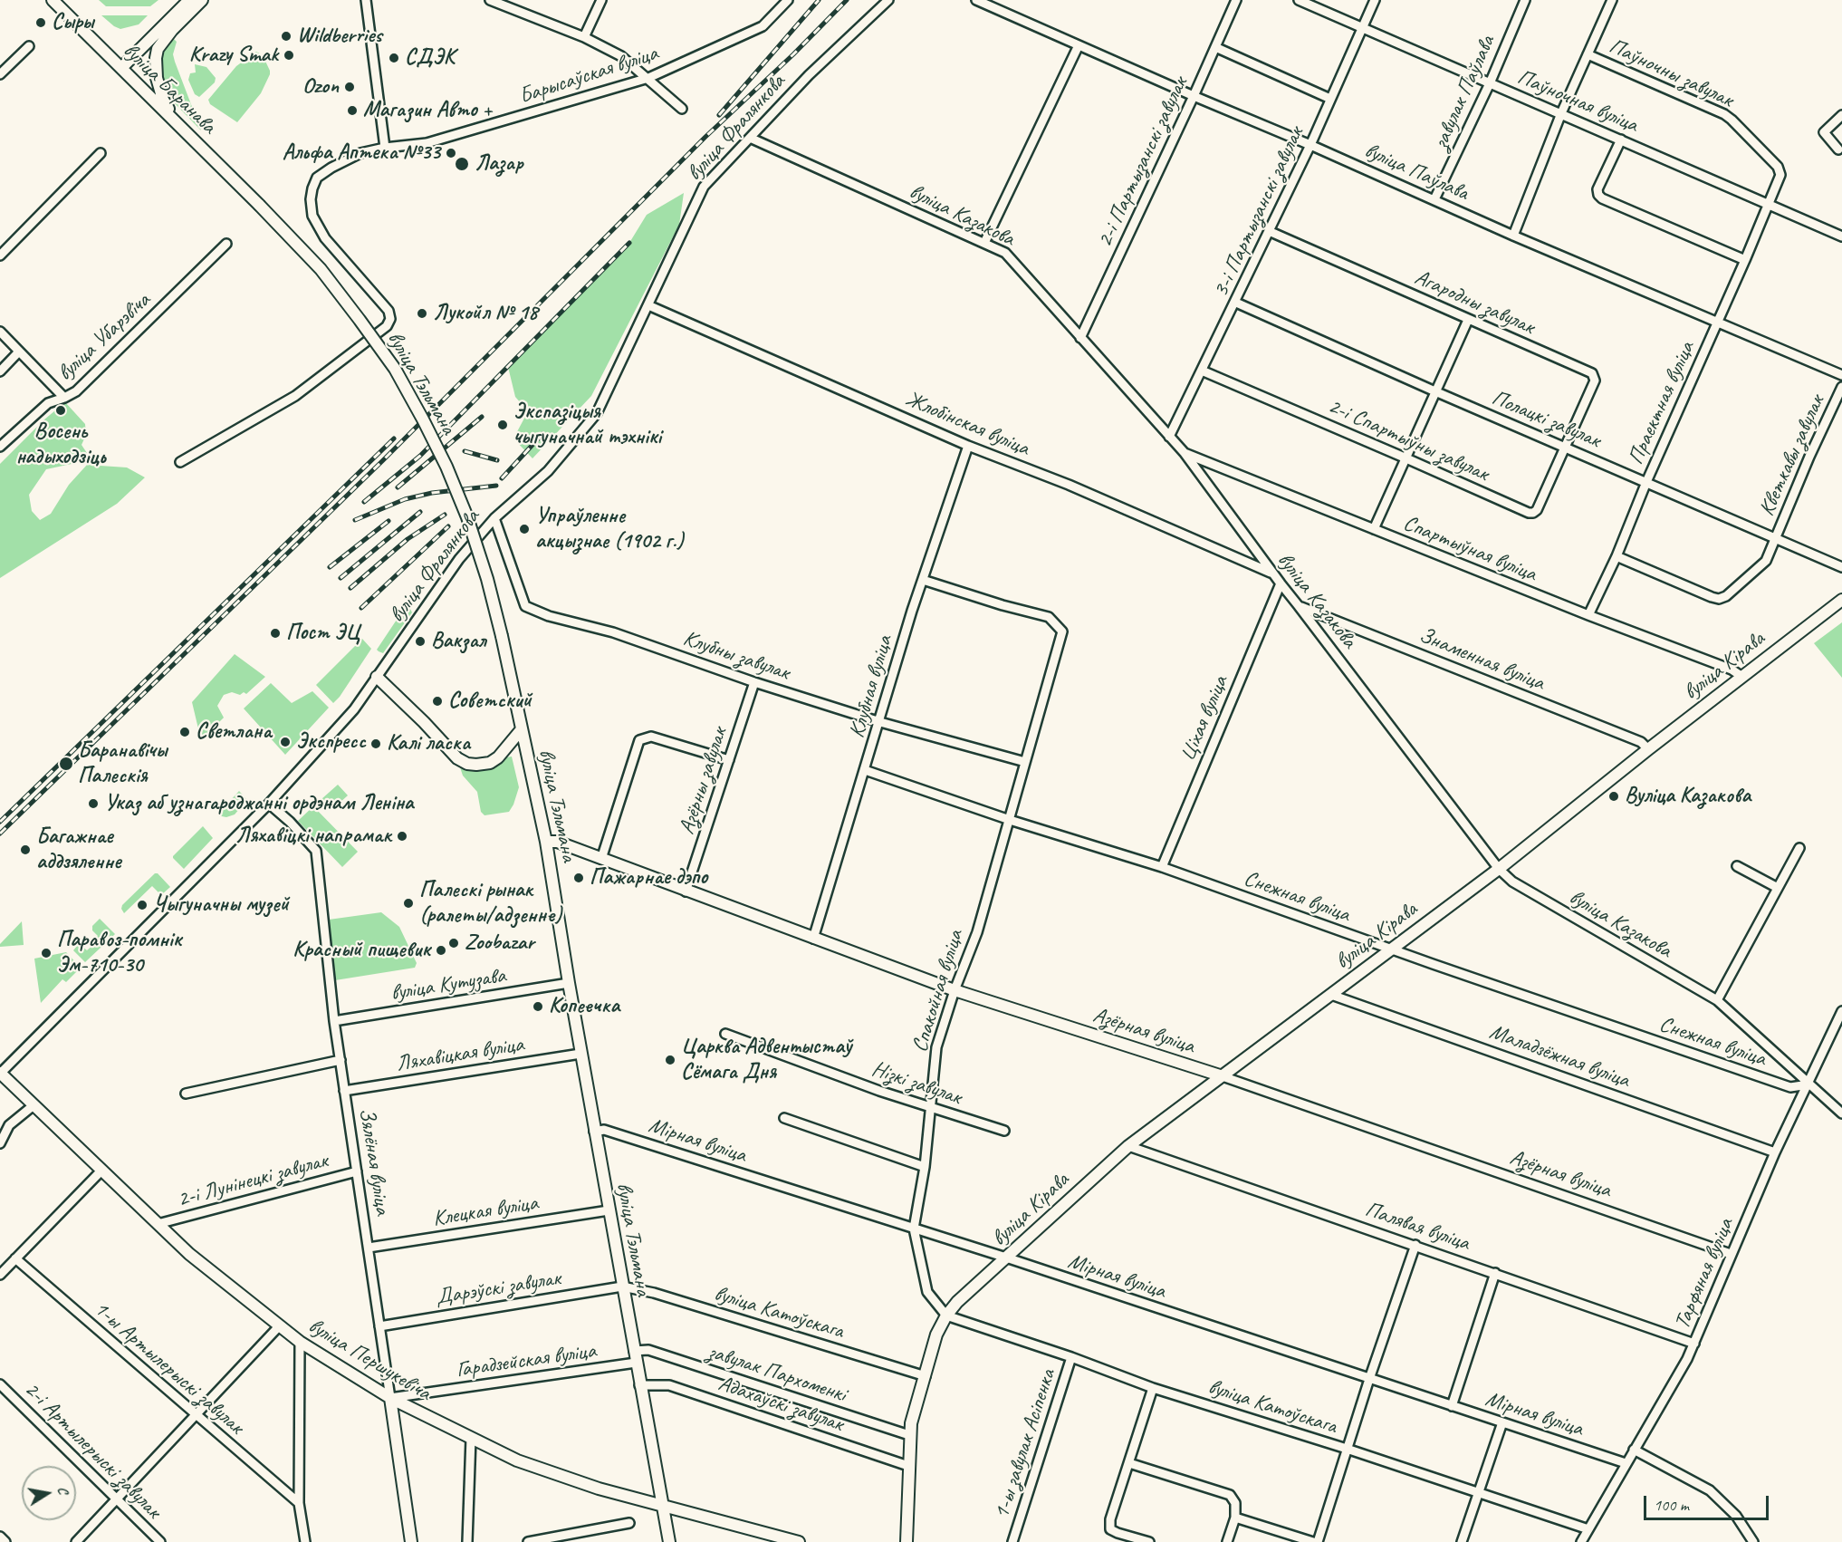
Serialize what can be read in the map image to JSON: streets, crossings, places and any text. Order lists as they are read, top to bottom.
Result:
{
  "streets": {
    "main road": [
      "вуліца Баранава",
      "вуліца Тэльмана",
      "вуліца Кірава",
      "Азёрная вуліца",
      "Зялёная вуліца",
      "вуліца Першукевіча"
    ],
    "street": [
      "Паўночны завулак",
      "Барысаўская вуліца",
      "завулак Паўлава",
      "Паўночная вуліца",
      "вуліца Фралянкова",
      "2-і Партызанскі завулак",
      "вуліца Паўлава",
      "3-і Партызанскі завулак",
      "вуліца Казакова",
      "Агародны завулак",
      "вуліца Убарэвіча",
      "Праектная вуліца",
      "Полацкі завулак",
      "Жлобінская вуліца",
      "2-і Спартыўны завулак",
      "Кветкавы завулак",
      "Спартыўная вуліца",
      "Клубны завулак",
      "Знаменная вуліца",
      "Клубная вуліца",
      "Ціхая вуліца",
      "Азёрны завулак",
      "Снежная вуліца",
      "вуліца Кутузава",
      "Спакойная вуліца",
      "Ляхавіцкая вуліца",
      "Маладзёжная вуліца",
      "Нізкі завулак",
      "Мірная вуліца",
      "2-і Лунінецкі завулак",
      "Клецкая вуліца",
      "Палявая вуліца",
      "Тарфяная вуліца",
      "Дарэўскі завулак",
      "вуліца Катоўскага",
      "Гарадзейская вуліца",
      "1-ы Артылерыскі завулак",
      "завулак Пархоменкі",
      "Адахаўскі завулак",
      "1-ы завулак Асіпенка",
      "2-і Артылерыскі завулак"
    ]
  },
  "crossings": [
    ["Паўночны завулак", "Паўночная вуліца"],
    ["Паўночны завулак", "Праектная вуліца"],
    ["вуліца Баранава", "вуліца Тэльмана"],
    ["завулак Паўлава", "Паўночная вуліца"],
    ["завулак Паўлава", "вуліца Паўлава"],
    ["Паўночная вуліца", "3-і Партызанскі завулак"],
    ["Паўночная вуліца", "Праектная вуліца"],
    ["вуліца Фралянкова", "вуліца Казакова"],
    ["вуліца Фралянкова", "Жлобінская вуліца"],
    ["вуліца Фралянкова", "Клубны завулак"],
    ["вуліца Фралянкова", "Зялёная вуліца"],
    ["вуліца Фралянкова", "вуліца Першукевіча"],
    ["2-і Партызанскі завулак", "вуліца Паўлава"],
    ["2-і Партызанскі завулак", "вуліца Казакова"],
    ["вуліца Паўлава", "3-і Партызанскі завулак"],
    ["вуліца Паўлава", "Праектная вуліца"],
    ["3-і Партызанскі завулак", "вуліца Казакова"],
    ["3-і Партызанскі завулак", "Агародны завулак"],
    ["3-і Партызанскі завулак", "Полацкі завулак"],
    ["3-і Партызанскі завулак", "2-і Спартыўны завулак"],
    ["вуліца Казакова", "Жлобінская вуліца"],
    ["вуліца Казакова", "Спартыўная вуліца"],
    ["вуліца Казакова", "Знаменная вуліца"],
    ["вуліца Казакова", "вуліца Кірава"],
    ["вуліца Казакова", "Ціхая вуліца"],
    ["вуліца Казакова", "Снежная вуліца"],
    ["вуліца Казакова", "Тарфяная вуліца"],
    ["Агародны завулак", "Полацкі завулак"],
    ["Агародны завулак", "2-і Спартыўны завулак"],
    ["вуліца Тэльмана", "вуліца Кутузава"],
    ["вуліца Тэльмана", "Азёрная вуліца"],
    ["вуліца Тэльмана", "Ляхавіцкая вуліца"],
    ["вуліца Тэльмана", "Мірная вуліца"],
    ["вуліца Тэльмана", "Клецкая вуліца"],
    ["вуліца Тэльмана", "Дарэўскі завулак"],
    ["вуліца Тэльмана", "вуліца Катоўскага"],
    ["вуліца Тэльмана", "вуліца Першукевіча"],
    ["вуліца Тэльмана", "Гарадзейская вуліца"],
    ["вуліца Тэльмана", "завулак Пархоменкі"],
    ["вуліца Тэльмана", "Адахаўскі завулак"],
    ["Праектная вуліца", "Полацкі завулак"],
    ["Праектная вуліца", "Кветкавы завулак"],
    ["Праектная вуліца", "Спартыўная вуліца"],
    ["Полацкі завулак", "2-і Спартыўны завулак"],
    ["Полацкі завулак", "Кветкавы завулак"],
    ["Жлобінская вуліца", "Клубная вуліца"],
    ["Спартыўная вуліца", "вуліца Кірава"],
    ["Клубны завулак", "Клубная вуліца"],
    ["Клубны завулак", "Азёрны завулак"],
    ["Клубны завулак", "Спакойная вуліца"],
    ["Знаменная вуліца", "вуліца Кірава"],
    ["вуліца Кірава", "Снежная вуліца"],
    ["вуліца Кірава", "Спакойная вуліца"],
    ["вуліца Кірава", "Азёрная вуліца"],
    ["вуліца Кірава", "Маладзёжная вуліца"],
    ["вуліца Кірава", "Мірная вуліца"],
    ["вуліца Кірава", "Палявая вуліца"],
    ["вуліца Кірава", "вуліца Катоўскага"],
    ["Клубная вуліца", "Снежная вуліца"],
    ["Клубная вуліца", "Спакойная вуліца"],
    ["Клубная вуліца", "Азёрная вуліца"],
    ["Ціхая вуліца", "Снежная вуліца"],
    ["Азёрны завулак", "Азёрная вуліца"],
    ["Снежная вуліца", "Спакойная вуліца"],
    ["Снежная вуліца", "Тарфяная вуліца"],
    ["вуліца Кутузава", "Зялёная вуліца"],
    ["Спакойная вуліца", "Азёрная вуліца"],
    ["Спакойная вуліца", "Нізкі завулак"],
    ["Спакойная вуліца", "Мірная вуліца"],
    ["Спакойная вуліца", "вуліца Катоўскага"],
    ["Азёрная вуліца", "Тарфяная вуліца"],
    ["Ляхавіцкая вуліца", "Зялёная вуліца"],
    ["Маладзёжная вуліца", "Тарфяная вуліца"],
    ["Мірная вуліца", "Тарфяная вуліца"],
    ["Зялёная вуліца", "2-і Лунінецкі завулак"],
    ["Зялёная вуліца", "Клецкая вуліца"],
    ["Зялёная вуліца", "Дарэўскі завулак"],
    ["Зялёная вуліца", "вуліца Першукевіча"],
    ["Зялёная вуліца", "Гарадзейская вуліца"],
    ["2-і Лунінецкі завулак", "вуліца Першукевіча"],
    ["Палявая вуліца", "Тарфяная вуліца"],
    ["Тарфяная вуліца", "вуліца Катоўскага"],
    ["Дарэўскі завулак", "вуліца Катоўскага"],
    ["вуліца Катоўскага", "1-ы завулак Асіпенка"],
    ["вуліца Першукевіча", "Гарадзейская вуліца"]
  ],
  "places": [
    "Сыры",
    "Wildberries",
    "Krazy Smak",
    "СДЭК",
    "Ozon",
    "Магазин Авто +",
    "Альфа Аптека №33",
    "Лазар",
    "Лукойл № 18",
    "Восень надыходзіць",
    "Экспазіцыя чыгуначнай тэхнікі",
    "Упраўленне акцызнае (1902 г.)",
    "Пост ЭЦ",
    "Вакзал",
    "Советский",
    "Светлана",
    "Экспресс",
    "Калі ласка",
    "Баранавічы Палескія",
    "Вуліца Казакова",
    "Указ аб узнагароджанні ордэнам Леніна",
    "Ляхавіцкі напрамак",
    "Багажнае аддзяленне",
    "Пажарнае дэпо",
    "Палескі рынак (ралеты/адзенне)",
    "Чыгуначны музей",
    "Zoobazar",
    "Красный пищевик",
    "Паравоз-помнік Эм-710-30",
    "Копеечка",
    "Царква Адвентыстаў Сёмага Дня"
  ],
  "scale_bar": "100 m",
  "north": "right"
}
